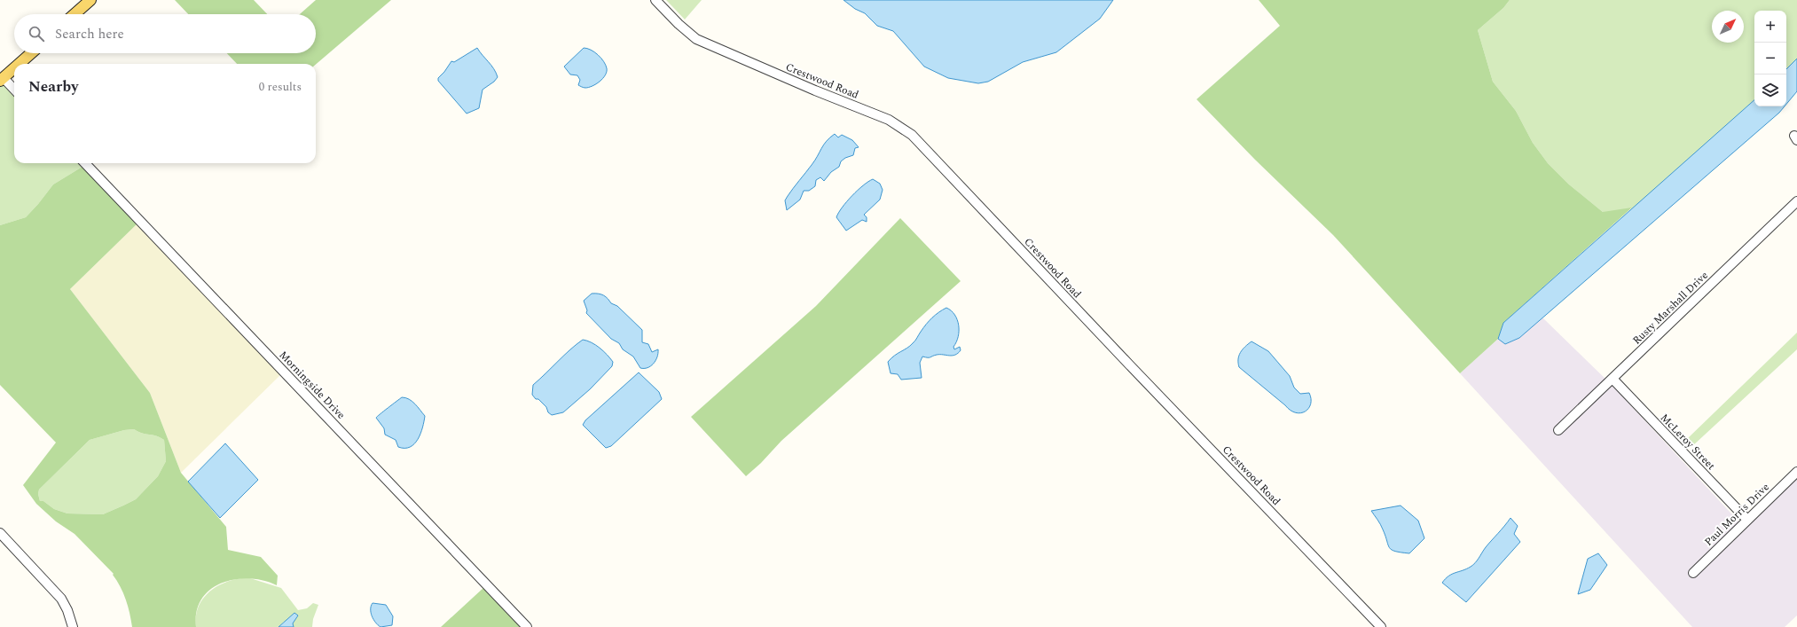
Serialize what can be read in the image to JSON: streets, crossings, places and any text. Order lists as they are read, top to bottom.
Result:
{
  "streets": {
    "street": [
      "Crestwood Road",
      "Rusty Marshall Drive",
      "Morningside Drive",
      "McLeroy Street",
      "Paul Morris Drive"
    ]
  },
  "crossings": [
    ["Rusty Marshall Drive", "McLeroy Street"],
    ["McLeroy Street", "Paul Morris Drive"]
  ],
  "north": "top right",
  "page": {
    "map_buttons": ["+", "−"],
    "search": "Search here",
    "heading": ["Nearby", "0 results"]
  }
}
